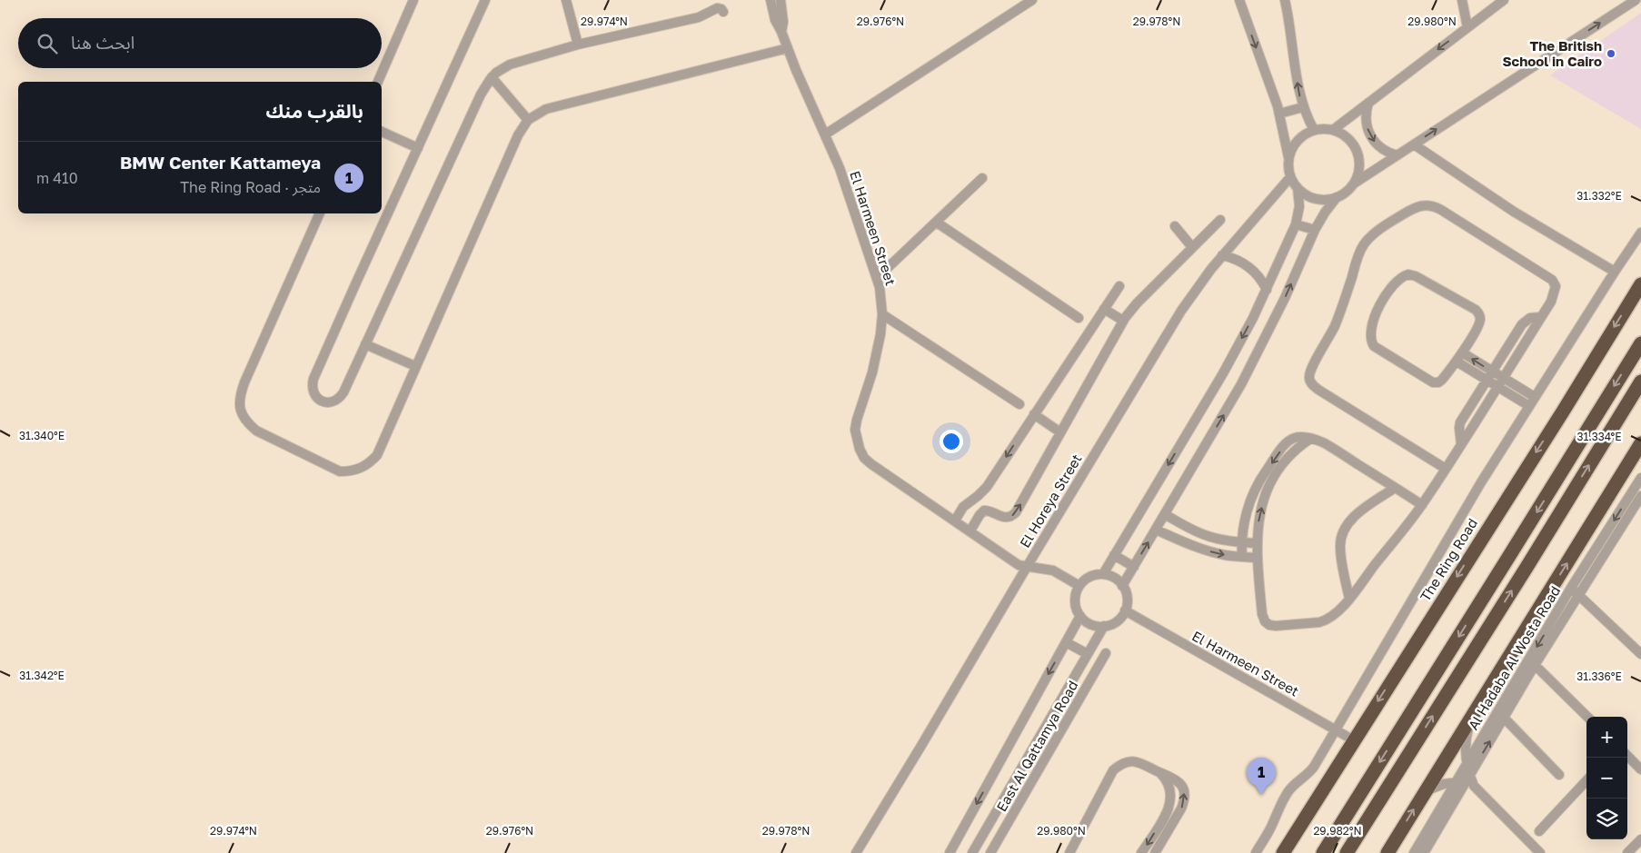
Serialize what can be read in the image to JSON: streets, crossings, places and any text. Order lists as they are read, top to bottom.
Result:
{
  "streets": {
    "highway": ["The Ring Road"],
    "street": [
      "El Harmeen Street",
      "El Horeya Street",
      "Al Hadaba Al Wosta Road",
      "East Al Qattamya Road"
    ]
  },
  "crossings": [
    ["El Harmeen Street", "El Horeya Street"],
    ["El Harmeen Street", "The Ring Road"]
  ],
  "places": ["The British School in Cairo"],
  "page": {
    "search": "ابحث هنا",
    "heading": "بالقرب منك",
    "list": [
      {
        "mark": "1",
        "name": "BMW Center Kattameya",
        "note": "متجر · The Ring Road",
        "value": "410 m"
      }
    ],
    "map_buttons": ["+", "−"],
    "pins": "1"
  },
  "coordinates": [
    "29.974°N",
    "29.976°N",
    "29.978°N",
    "29.980°N",
    "31.332°E",
    "31.340°E",
    "31.334°E",
    "31.342°E",
    "31.336°E",
    "29.982°N"
  ]
}
